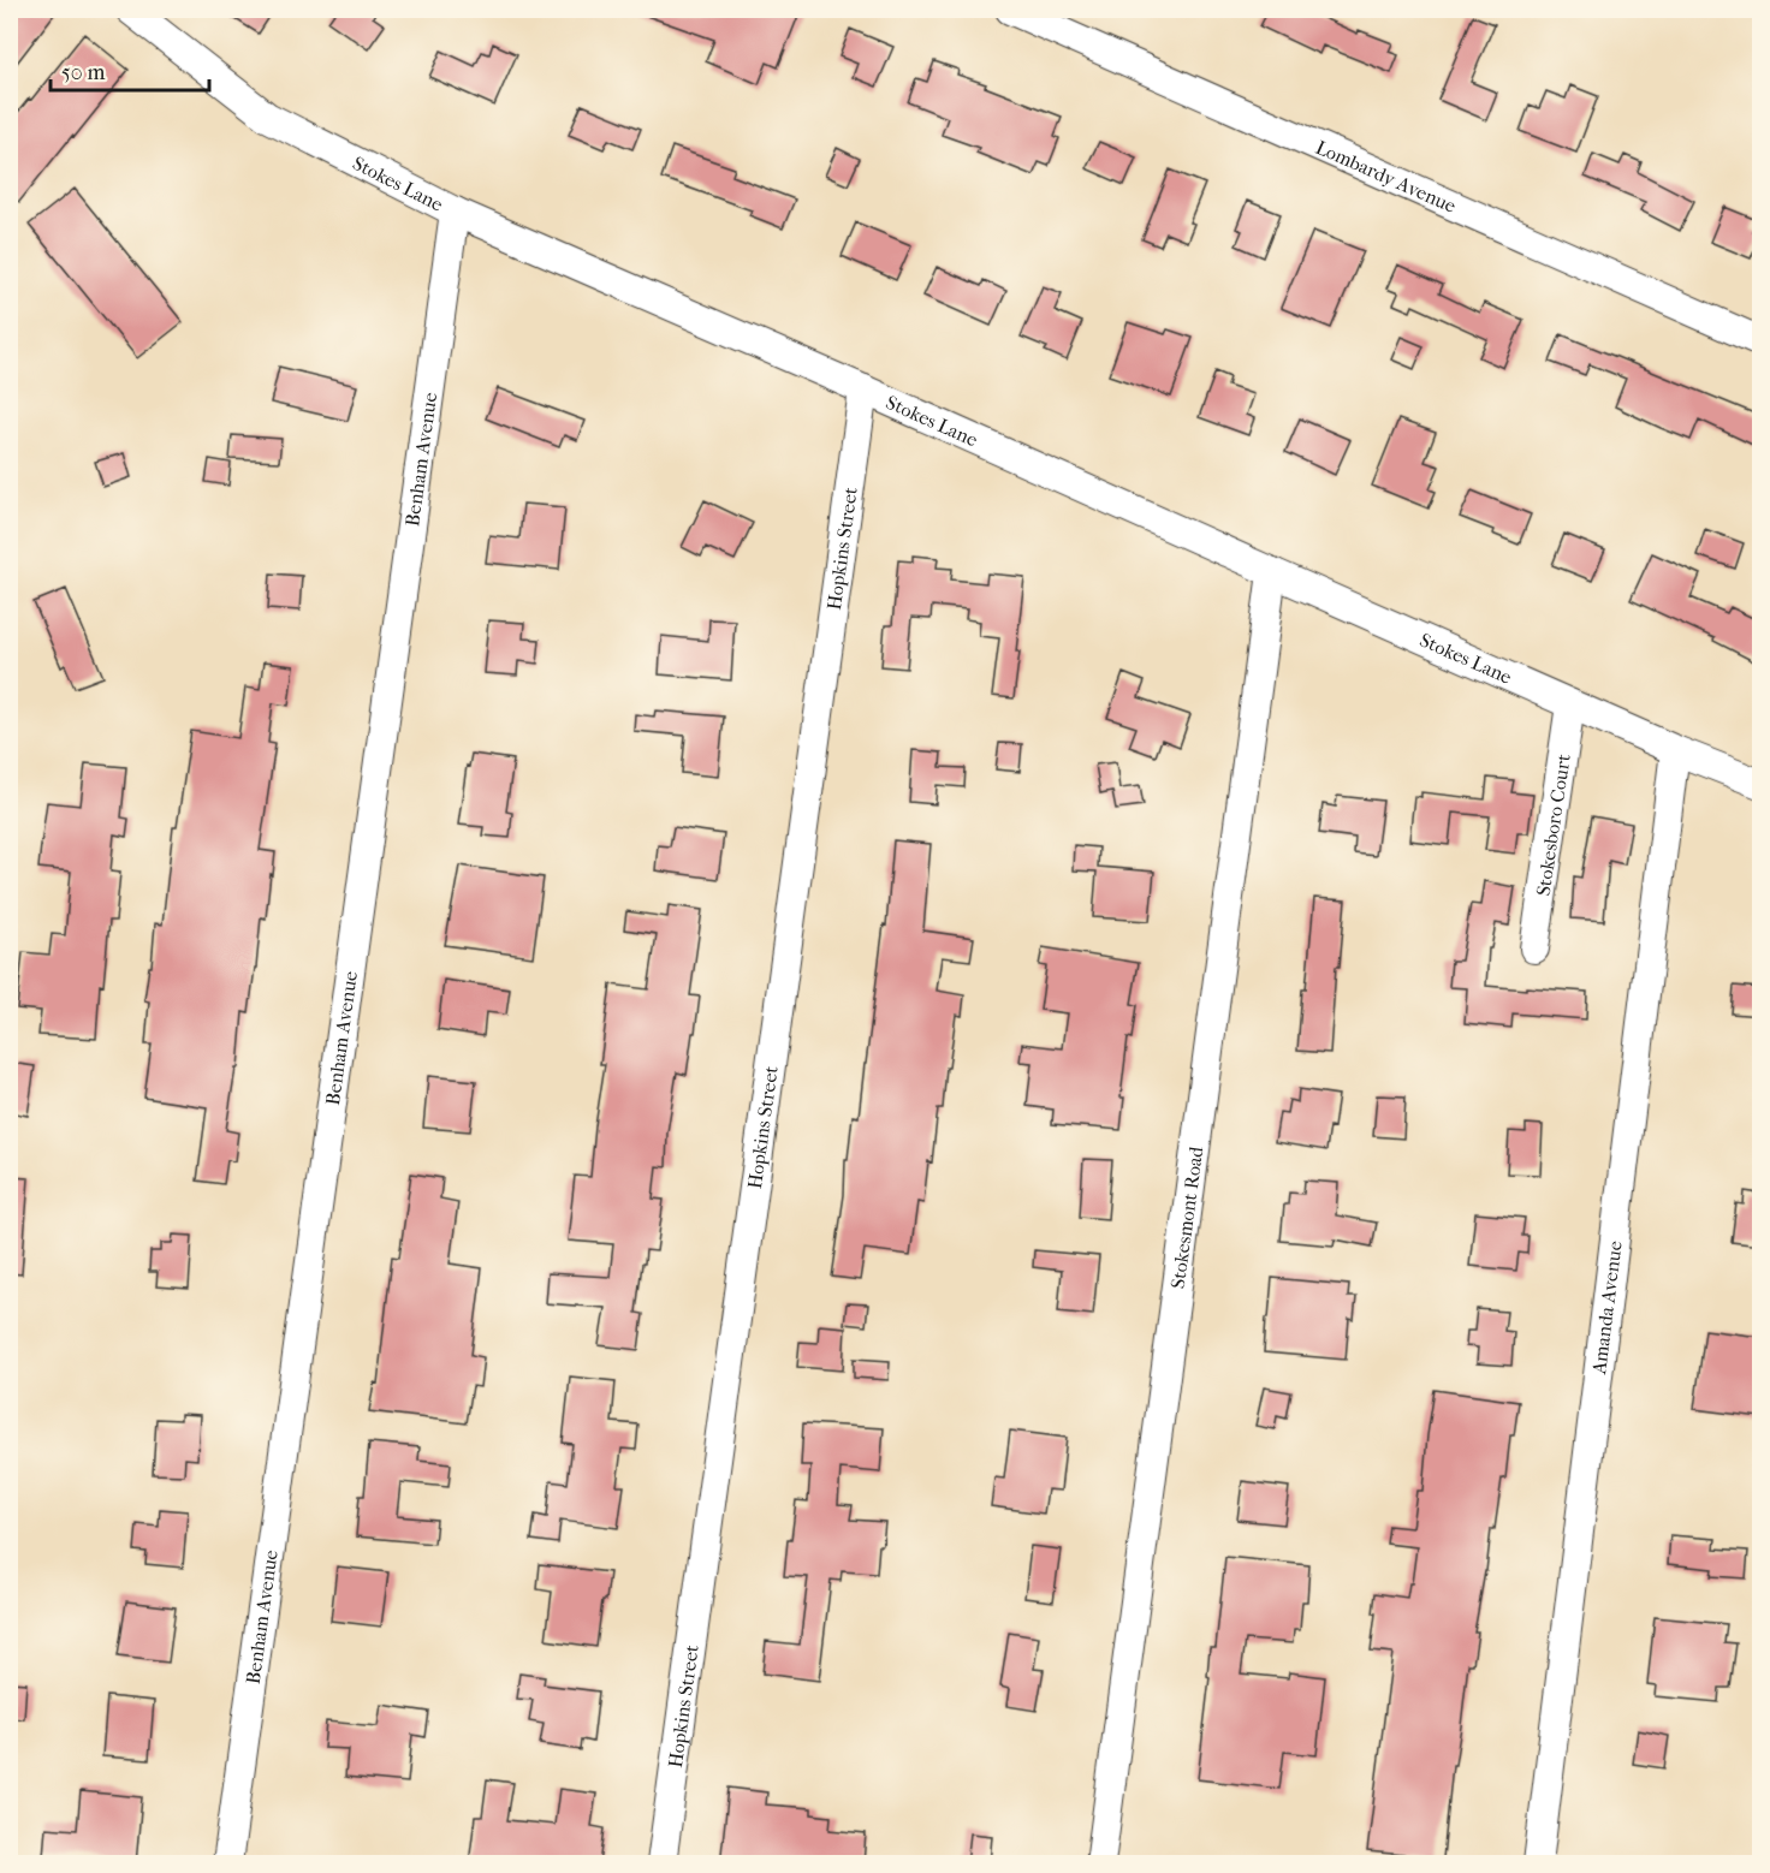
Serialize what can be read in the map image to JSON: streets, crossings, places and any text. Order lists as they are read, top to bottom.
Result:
{
  "streets": {
    "street": [
      "Lombardy Avenue",
      "Stokes Lane",
      "Benham Avenue",
      "Hopkins Street",
      "Stokesboro Court",
      "Stokesmont Road",
      "Amanda Avenue"
    ]
  },
  "crossings": [
    ["Stokes Lane", "Benham Avenue"],
    ["Stokes Lane", "Hopkins Street"],
    ["Stokes Lane", "Stokesboro Court"],
    ["Stokes Lane", "Stokesmont Road"],
    ["Stokes Lane", "Amanda Avenue"]
  ],
  "scale_bar": "50 m"
}
